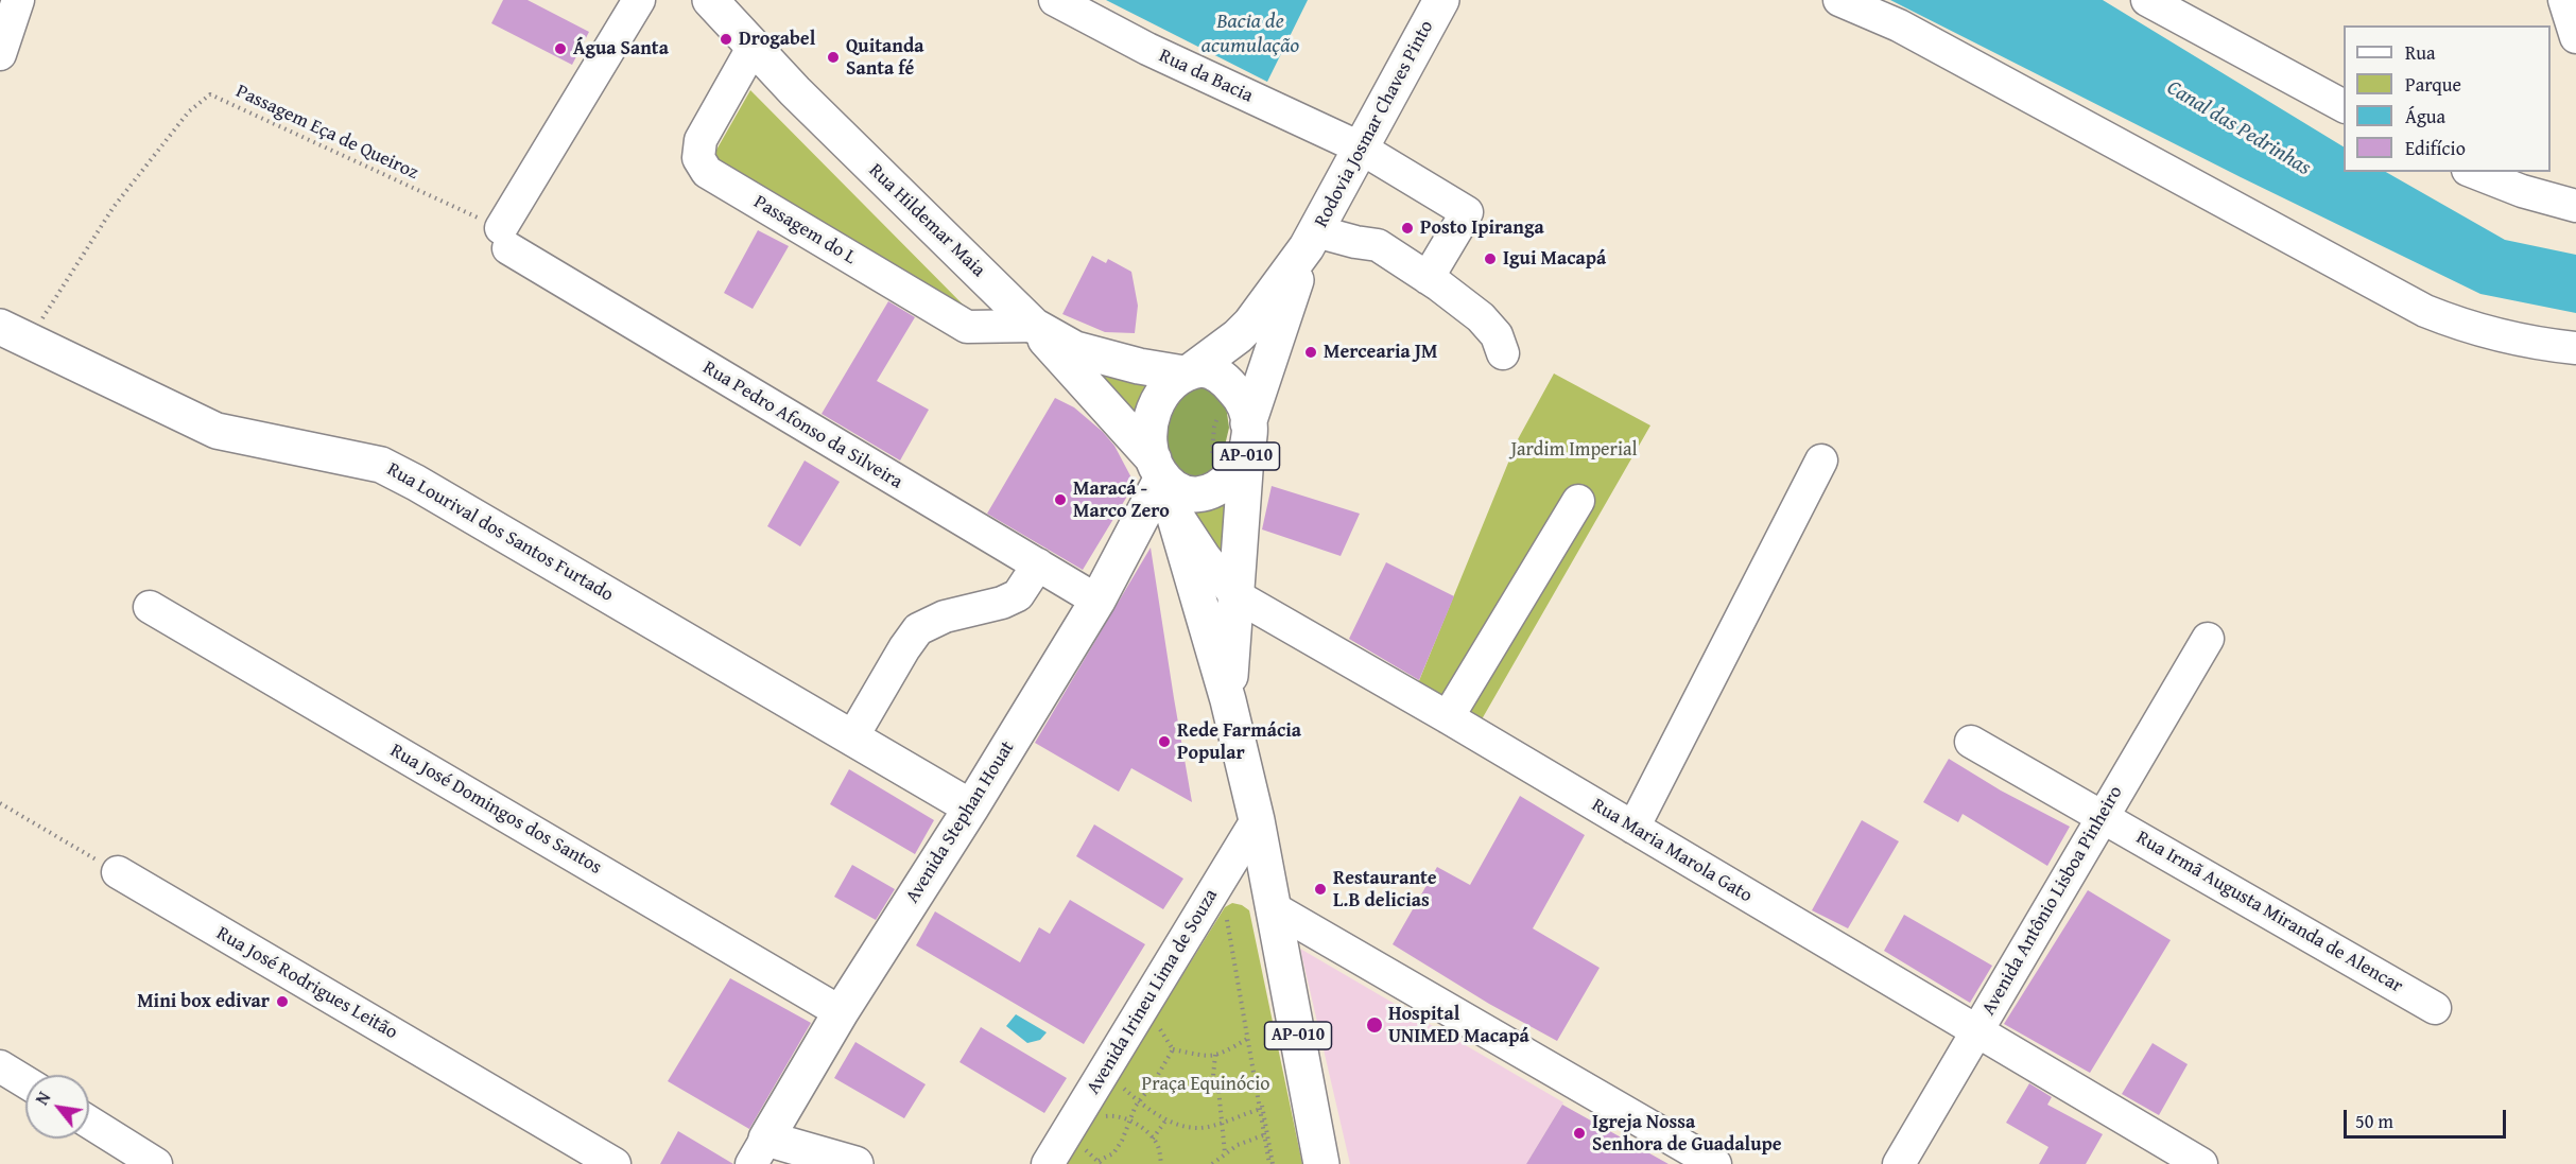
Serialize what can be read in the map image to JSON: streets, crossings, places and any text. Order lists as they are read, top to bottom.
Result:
{
  "streets": {
    "main road": [
      "Rodovia Josmar Chaves Pinto",
      "Rua Hildemar Maia",
      "AP-010",
      "Rua Lourival dos Santos Furtado",
      "Avenida Stephan Houat"
    ],
    "street": [
      "Rua da Bacia",
      "Passagem do L",
      "Rua Pedro Afonso da Silveira",
      "Rua José Domingos dos Santos",
      "Rua Maria Marola Gato",
      "Avenida Antônio Lisboa Pinheiro",
      "Rua Irmã Augusta Miranda de Alencar",
      "Rua José Rodrigues Leitão",
      "Avenida Irineu Lima de Souza"
    ],
    "path": ["Passagem Eça de Queiroz"]
  },
  "crossings": [
    ["Rua da Bacia", "Rodovia Josmar Chaves Pinto"],
    ["Rodovia Josmar Chaves Pinto", "Rua Hildemar Maia"],
    ["Rodovia Josmar Chaves Pinto", "AP-010"],
    ["Rodovia Josmar Chaves Pinto", "Avenida Stephan Houat"],
    ["Rodovia Josmar Chaves Pinto", "Rua Maria Marola Gato"],
    ["Rodovia Josmar Chaves Pinto", "Avenida Irineu Lima de Souza"],
    ["Passagem Eça de Queiroz", "Rua Pedro Afonso da Silveira"],
    ["Passagem Eça de Queiroz", "Rua Lourival dos Santos Furtado"],
    ["Rua Hildemar Maia", "Passagem do L"],
    ["Rua Hildemar Maia", "AP-010"],
    ["Rua Hildemar Maia", "Avenida Stephan Houat"],
    ["Rua Hildemar Maia", "Rua Maria Marola Gato"],
    ["Rua Pedro Afonso da Silveira", "Avenida Stephan Houat"],
    ["AP-010", "Avenida Stephan Houat"],
    ["AP-010", "Rua Maria Marola Gato"],
    ["Rua Lourival dos Santos Furtado", "Avenida Stephan Houat"],
    ["Rua José Domingos dos Santos", "Avenida Stephan Houat"],
    ["Avenida Stephan Houat", "Rua Maria Marola Gato"],
    ["Rua Maria Marola Gato", "Avenida Antônio Lisboa Pinheiro"],
    ["Avenida Antônio Lisboa Pinheiro", "Rua Irmã Augusta Miranda de Alencar"]
  ],
  "water": ["Bacia de acumulação", "Canal das Pedrinhas"],
  "parks": ["Jardim Imperial", "Praça Equinócio"],
  "places": [
    "Drogabel",
    "Água Santa",
    "Quitanda Santa fé",
    "Posto Ipiranga",
    "Igui Macapá",
    "Mercearia JM",
    "Maracá - Marco Zero",
    "Rede Farmácia Popular",
    "Restaurante L.B delicias",
    "Mini box edivar",
    "Hospital UNIMED Macapá",
    "Igreja Nossa Senhora de Guadalupe"
  ],
  "legend": [
    "Rua",
    "Parque",
    "Água",
    "Edifício"
  ],
  "scale_bar": "50 m",
  "north": "top left"
}
